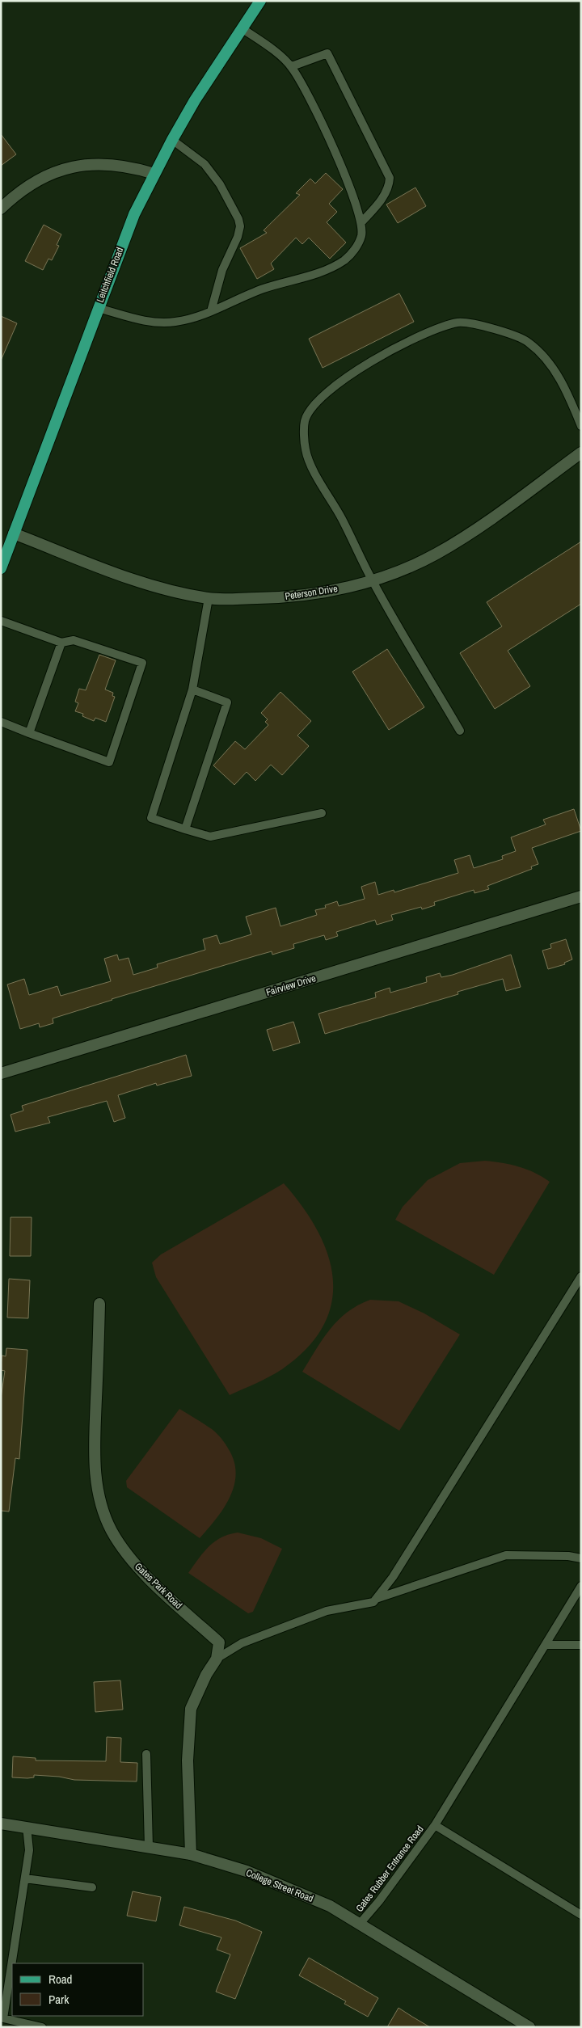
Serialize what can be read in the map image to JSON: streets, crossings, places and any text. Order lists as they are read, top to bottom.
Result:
{
  "streets": {
    "main road": ["Leitchfield Road"],
    "street": [
      "Peterson Drive",
      "Fairview Drive",
      "Gates Park Road",
      "College Street Road"
    ],
    "lane": ["Gates Rubber Entrance Road"]
  },
  "crossings": [
    ["Leitchfield Road", "Peterson Drive"],
    ["Gates Rubber Entrance Road", "College Street Road"]
  ],
  "legend": ["Road", "Park"]
}
